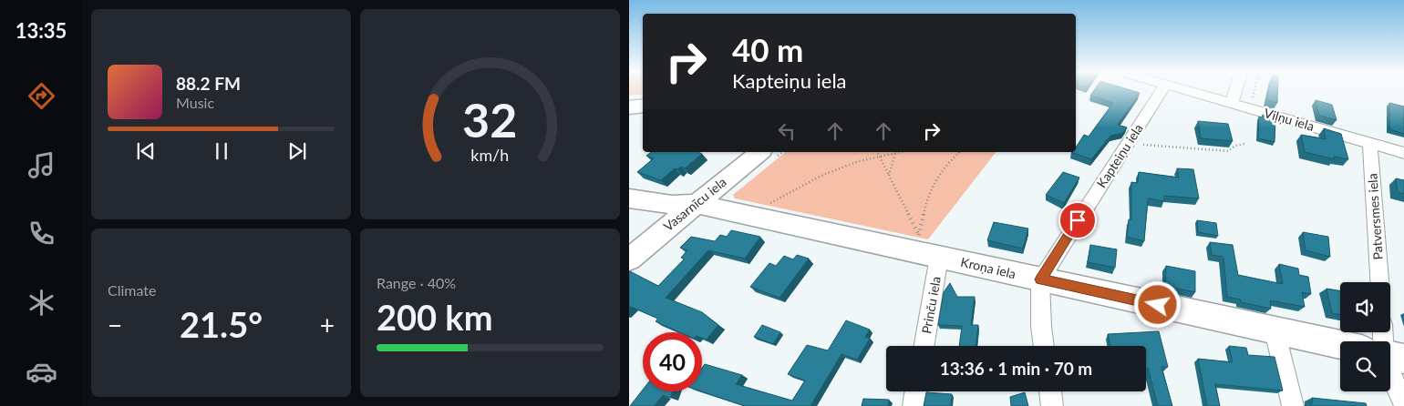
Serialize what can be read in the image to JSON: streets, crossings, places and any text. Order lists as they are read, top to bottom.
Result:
{
  "streets": {
    "street": [
      "Viļņu iela",
      "Kapteiņu iela",
      "Vasarnīcu iela",
      "Patversmes iela",
      "Kroņa iela",
      "Prinču iela"
    ]
  },
  "crossings": [
    ["Viļņu iela", "Patversmes iela"],
    ["Kapteiņu iela", "Kroņa iela"],
    ["Vasarnīcu iela", "Kroņa iela"],
    ["Kroņa iela", "Prinču iela"]
  ],
  "page": {
    "tabs": "13:35",
    "turn": ["40 m", "Kapteiņu iela"],
    "song": ["88.2 FM", "Music"],
    "tile": [
      "Climate",
      ["Range · 40%", "200 km"]
    ],
    "heat": ["−", "21.5°", "+"],
    "limit": "40",
    "trip": "13:36 · 1 min · 70 m",
    "gauge": ["32", "km/h"]
  }
}
